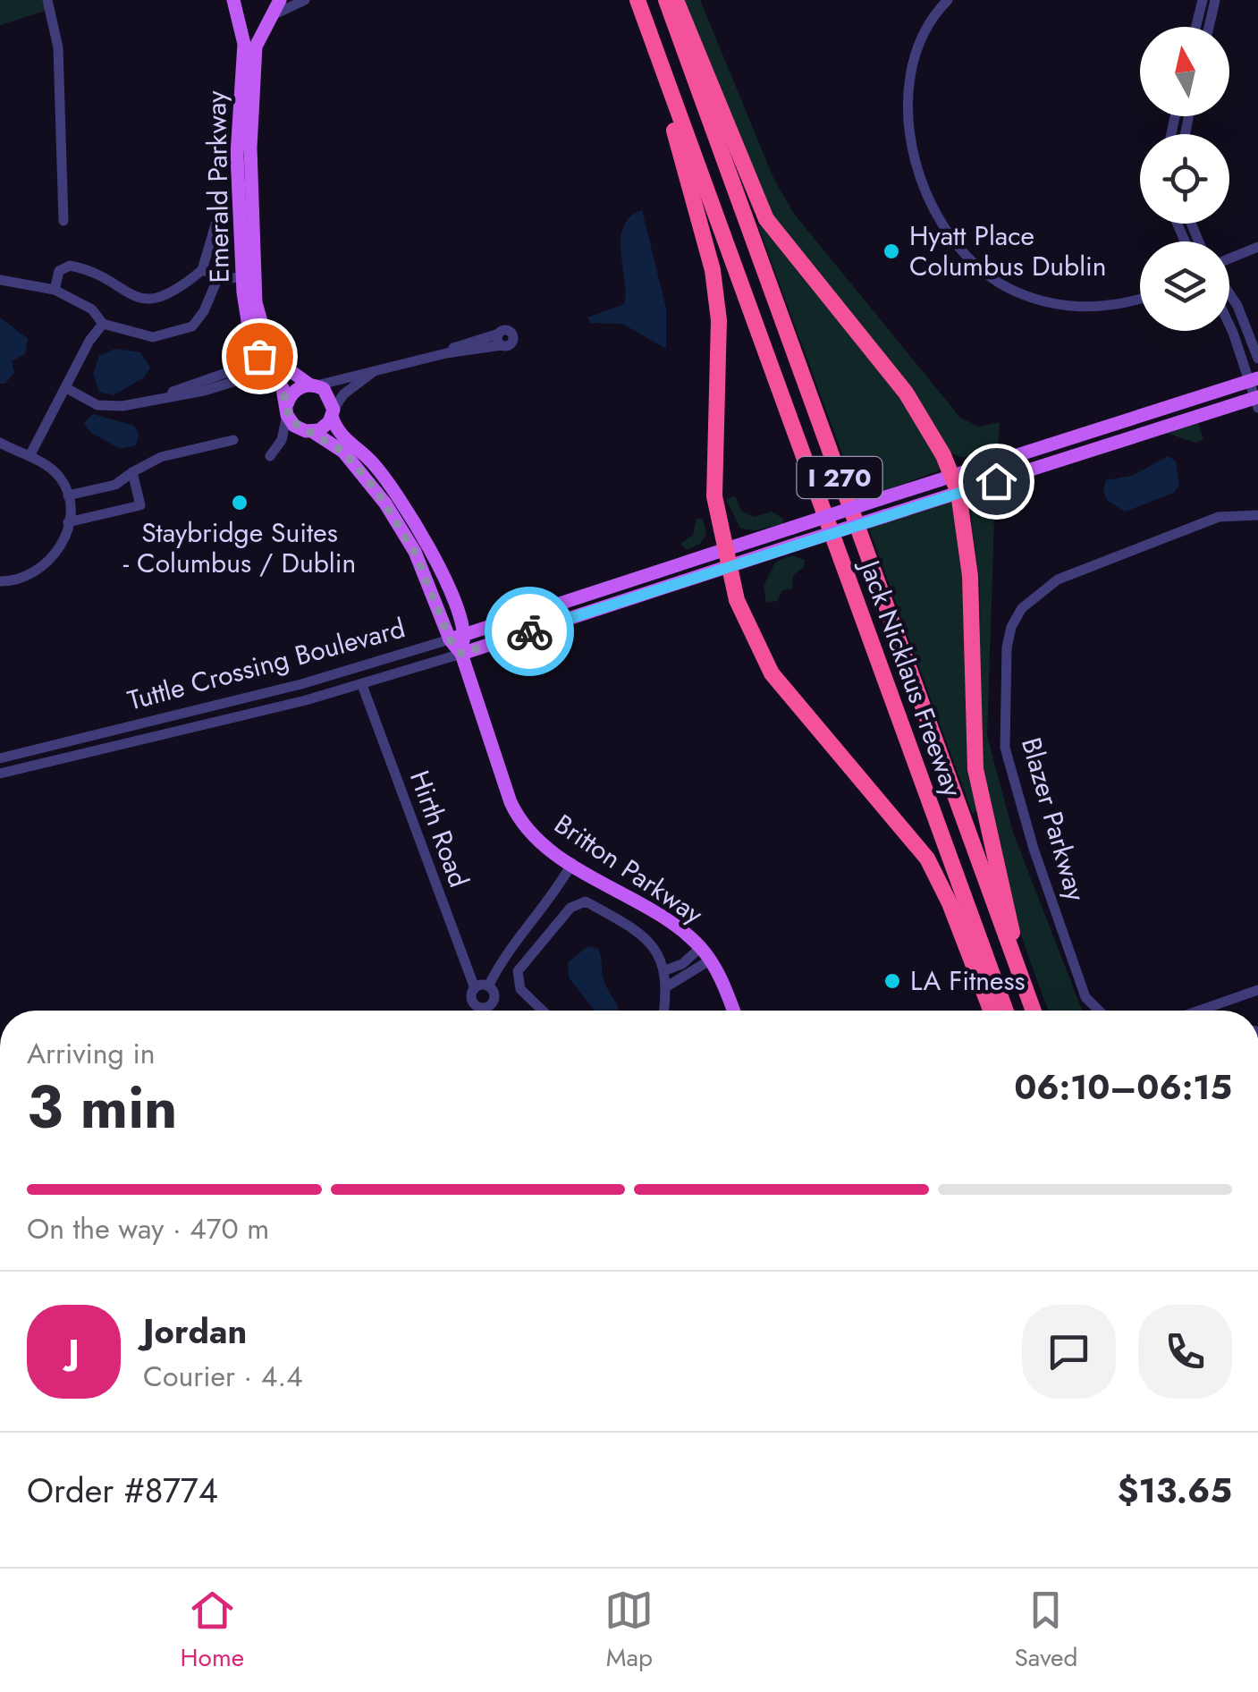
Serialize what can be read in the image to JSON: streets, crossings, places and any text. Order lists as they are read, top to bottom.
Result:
{
  "streets": {
    "highway": ["I 270", "Jack Nicklaus Freeway"],
    "main road": ["Emerald Parkway", "Tuttle Crossing Boulevard", "Britton Parkway"],
    "street": ["Blazer Parkway", "Hirth Road"]
  },
  "crossings": [
    ["Tuttle Crossing Boulevard", "Hirth Road"],
    ["Tuttle Crossing Boulevard", "Britton Parkway"]
  ],
  "places": ["Hyatt Place Columbus Dublin", "Staybridge Suites - Columbus / Dublin", "LA Fitness"],
  "north": "top",
  "page": {
    "heading": ["3 min", "Arriving in", "06:10–06:15"],
    "panel": [
      "Jordan",
      "Courier · 4.4",
      "Order #8774",
      "$13.65"
    ],
    "bar": "On the way · 470 m",
    "round": "J",
    "tabs": ["Home", "Map", "Saved"]
  }
}
